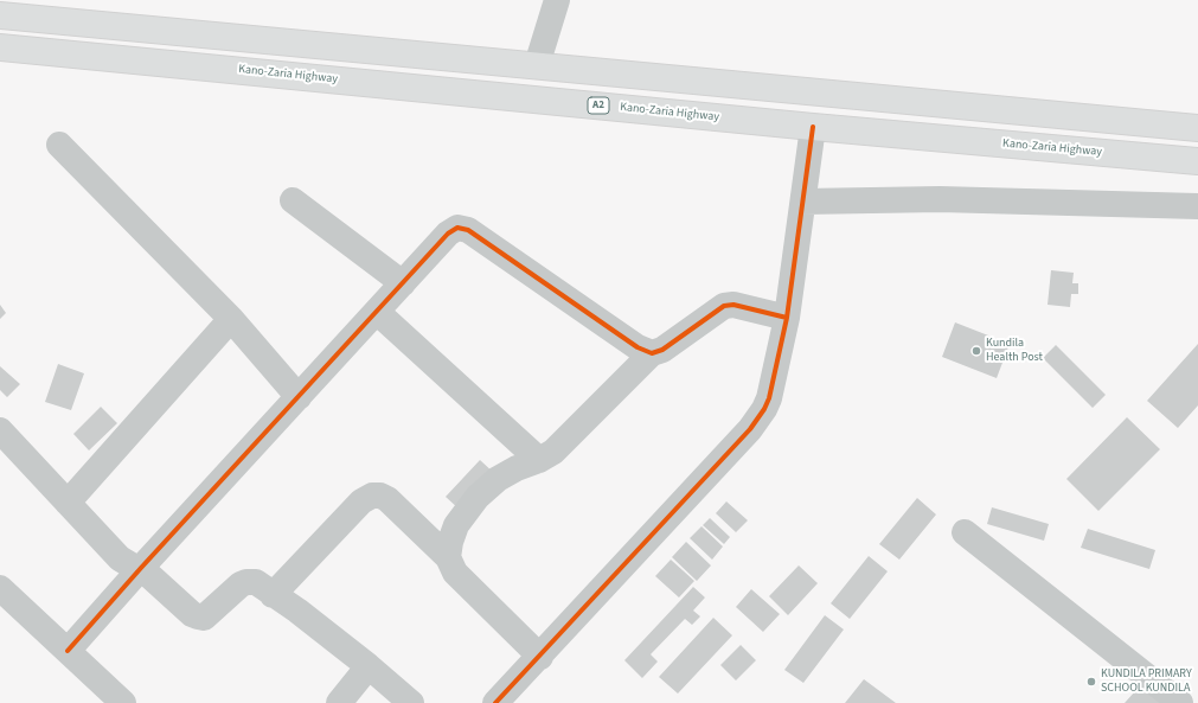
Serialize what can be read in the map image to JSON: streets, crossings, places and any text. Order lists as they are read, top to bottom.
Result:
{
  "streets": {
    "highway": ["Kano-Zaria Highway", "A2"]
  },
  "places": ["Kundila Health Post", "KUNDILA PRIMARY SCHOOL KUNDILA"]
}
